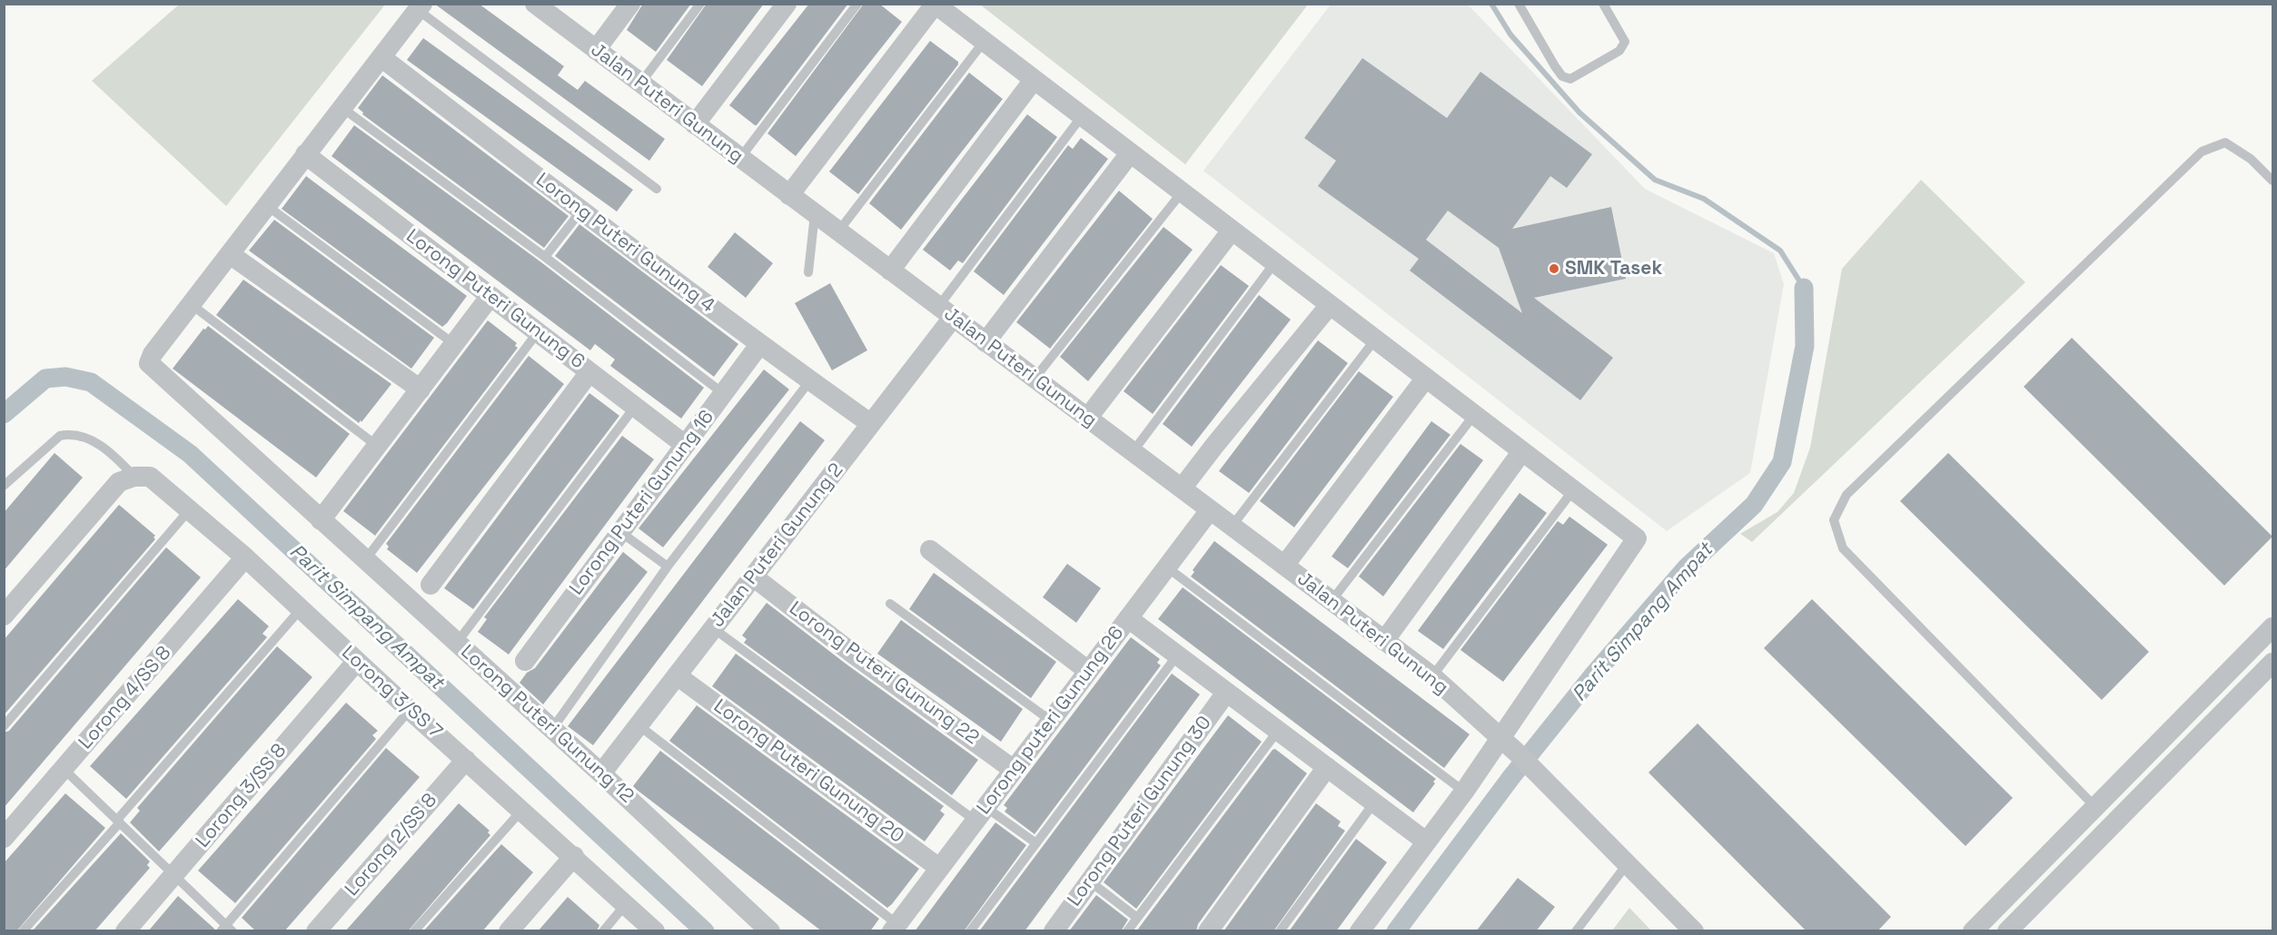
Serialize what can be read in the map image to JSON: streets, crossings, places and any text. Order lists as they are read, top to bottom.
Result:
{
  "streets": {
    "street": [
      "Jalan Puteri Gunung",
      "Lorong Puteri Gunung 4",
      "Lorong Puteri Gunung 6",
      "Lorong Puteri Gunung 16",
      "Jalan Puteri Gunung 2",
      "Lorong Puteri Gunung 22",
      "Lorong 3/SS 7",
      "Lorong 4/SS 8",
      "Lorong puteri Gunung 26",
      "Lorong Puteri Gunung 12",
      "Lorong Puteri Gunung 20",
      "Lorong 3/SS 8",
      "Lorong Puteri Gunung 30",
      "Lorong 2/SS 8"
    ]
  },
  "crossings": [
    ["Jalan Puteri Gunung", "Jalan Puteri Gunung 2"],
    ["Jalan Puteri Gunung", "Lorong puteri Gunung 26"],
    ["Lorong Puteri Gunung 4", "Lorong Puteri Gunung 16"],
    ["Lorong Puteri Gunung 4", "Jalan Puteri Gunung 2"],
    ["Lorong Puteri Gunung 6", "Lorong Puteri Gunung 16"],
    ["Jalan Puteri Gunung 2", "Lorong Puteri Gunung 22"],
    ["Jalan Puteri Gunung 2", "Lorong Puteri Gunung 12"],
    ["Jalan Puteri Gunung 2", "Lorong Puteri Gunung 20"],
    ["Lorong Puteri Gunung 22", "Lorong puteri Gunung 26"],
    ["Lorong 3/SS 7", "Lorong 4/SS 8"],
    ["Lorong 3/SS 7", "Lorong 3/SS 8"],
    ["Lorong 3/SS 7", "Lorong 2/SS 8"],
    ["Lorong puteri Gunung 26", "Lorong Puteri Gunung 20"]
  ],
  "water": ["Parit Simpang Ampat"],
  "places": ["SMK Tasek"]
}
